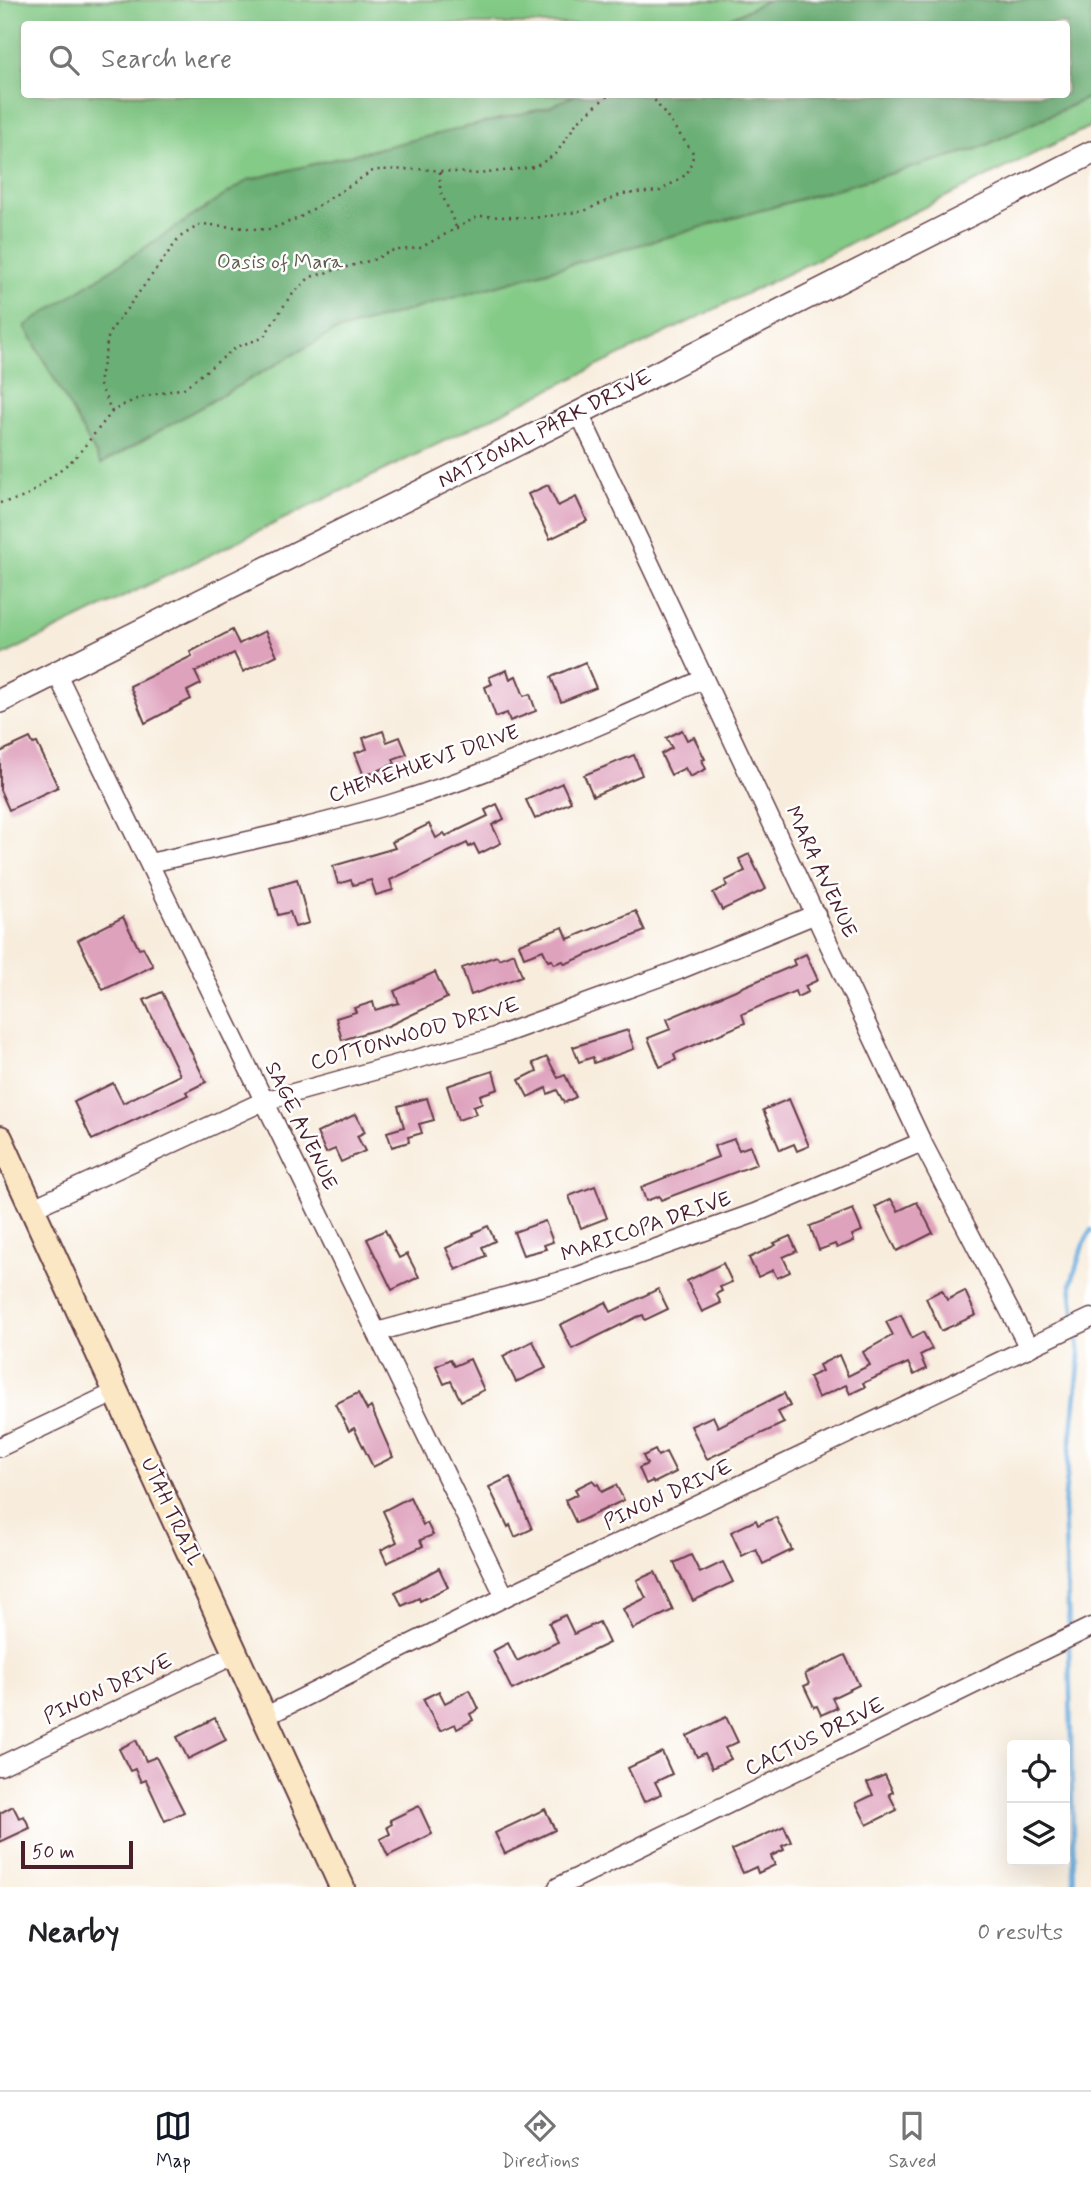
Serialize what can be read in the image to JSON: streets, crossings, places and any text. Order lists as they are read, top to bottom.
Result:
{
  "streets": {
    "main road": ["UTAH TRAIL"],
    "street": [
      "NATIONAL PARK DRIVE",
      "CHEMEHUEVI DRIVE",
      "MARA AVENUE",
      "COTTONWOOD DRIVE",
      "SAGE AVENUE",
      "MARICOPA DRIVE",
      "PINON DRIVE",
      "CACTUS DRIVE"
    ]
  },
  "crossings": [
    ["NATIONAL PARK DRIVE", "MARA AVENUE"],
    ["NATIONAL PARK DRIVE", "SAGE AVENUE"],
    ["CHEMEHUEVI DRIVE", "MARA AVENUE"],
    ["CHEMEHUEVI DRIVE", "SAGE AVENUE"],
    ["MARA AVENUE", "COTTONWOOD DRIVE"],
    ["MARA AVENUE", "MARICOPA DRIVE"],
    ["MARA AVENUE", "PINON DRIVE"],
    ["COTTONWOOD DRIVE", "SAGE AVENUE"],
    ["COTTONWOOD DRIVE", "UTAH TRAIL"],
    ["SAGE AVENUE", "MARICOPA DRIVE"],
    ["SAGE AVENUE", "PINON DRIVE"],
    ["PINON DRIVE", "UTAH TRAIL"]
  ],
  "parks": ["Oasis of Mara"],
  "scale_bar": "50 m",
  "page": {
    "search": "Search here",
    "scale": "50 m",
    "heading": ["Nearby", "0 results"],
    "nav": ["Map", "Directions", "Saved"]
  }
}
